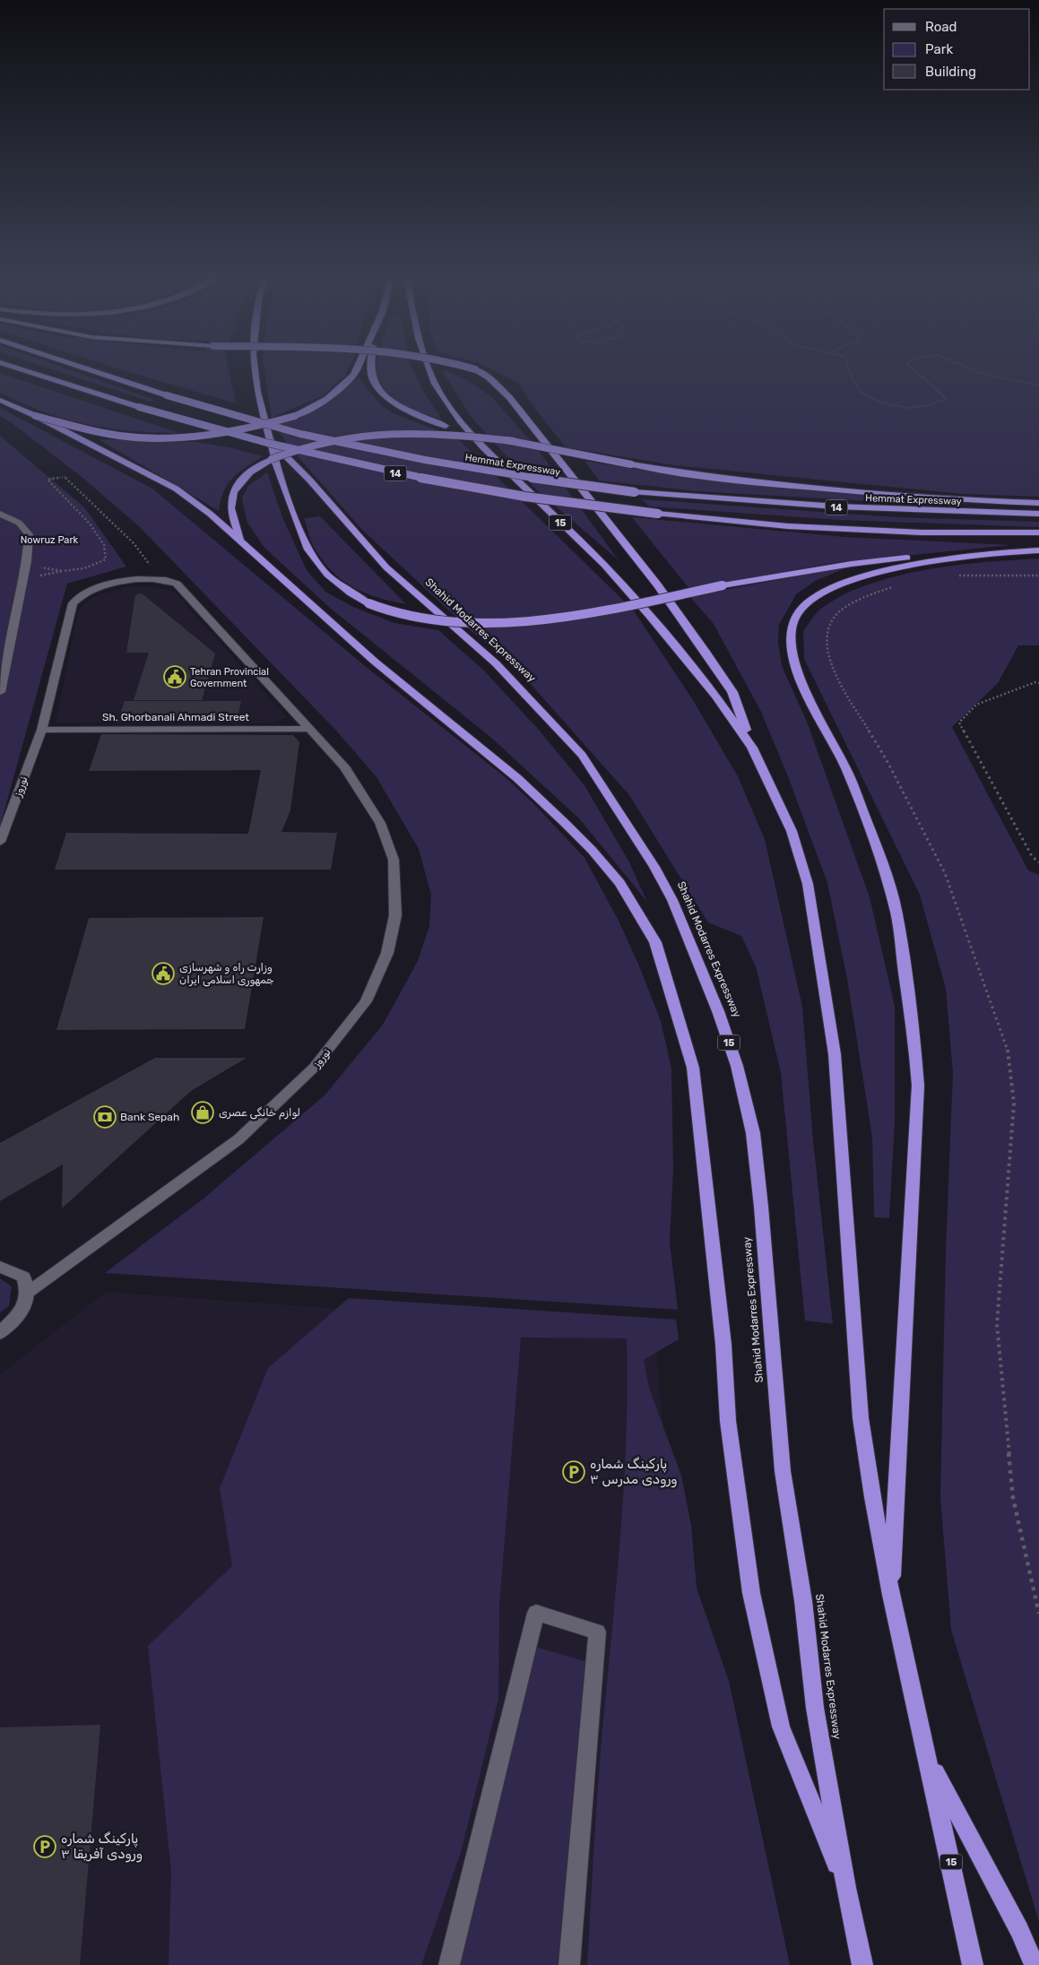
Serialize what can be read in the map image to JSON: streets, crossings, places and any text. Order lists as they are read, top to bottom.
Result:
{
  "streets": {
    "highway": [
      "Hemmat Expressway",
      "14",
      "15",
      "Shahid Modarres Expressway"
    ],
    "street": ["Sh. Ghorbanali Ahmadi Street", "نوروز"]
  },
  "crossings": [
    ["Sh. Ghorbanali Ahmadi Street", "نوروز"]
  ],
  "parks": ["Nowruz Park"],
  "places": {
    "public building": ["Tehran Provincial Government", "وزارت راه و شهرسازی جمهوری اسلامی ایران"],
    "shop": ["لوازم خانگی عصری"],
    "bank": ["Bank Sepah"],
    "parking": ["پارکینگ شماره ۳ ورودی مدرس", "پارکینگ شماره ۳ ورودی آفریقا"]
  },
  "legend": ["Road", "Park", "Building"]
}
